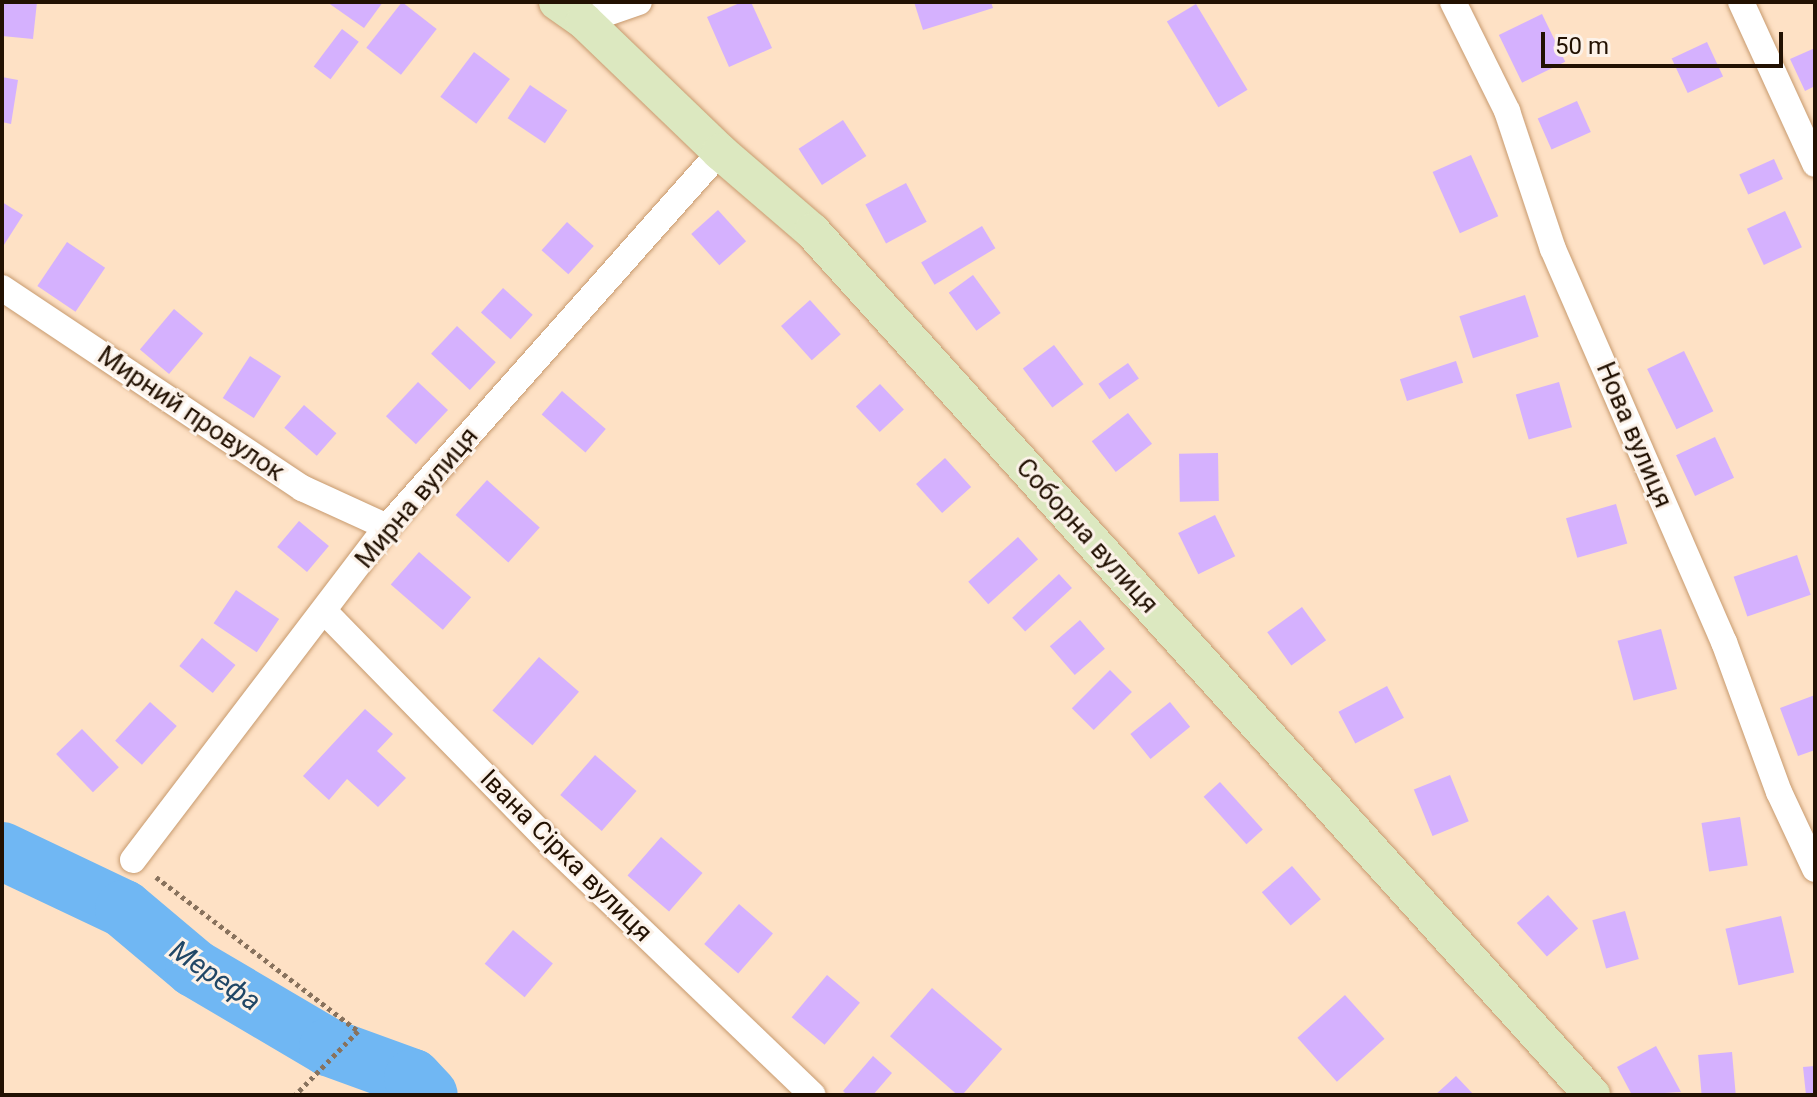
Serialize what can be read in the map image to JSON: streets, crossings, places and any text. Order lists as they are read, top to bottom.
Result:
{
  "streets": {
    "street": [
      "Мирний провулок",
      "Нова вулиця",
      "Мирна вулиця",
      "Соборна вулиця",
      "Івана Сірка вулиця"
    ]
  },
  "crossings": [
    ["Мирний провулок", "Мирна вулиця"],
    ["Мирна вулиця", "Соборна вулиця"],
    ["Мирна вулиця", "Івана Сірка вулиця"]
  ],
  "water": ["Мерефа"],
  "scale_bar": "50 m"
}
